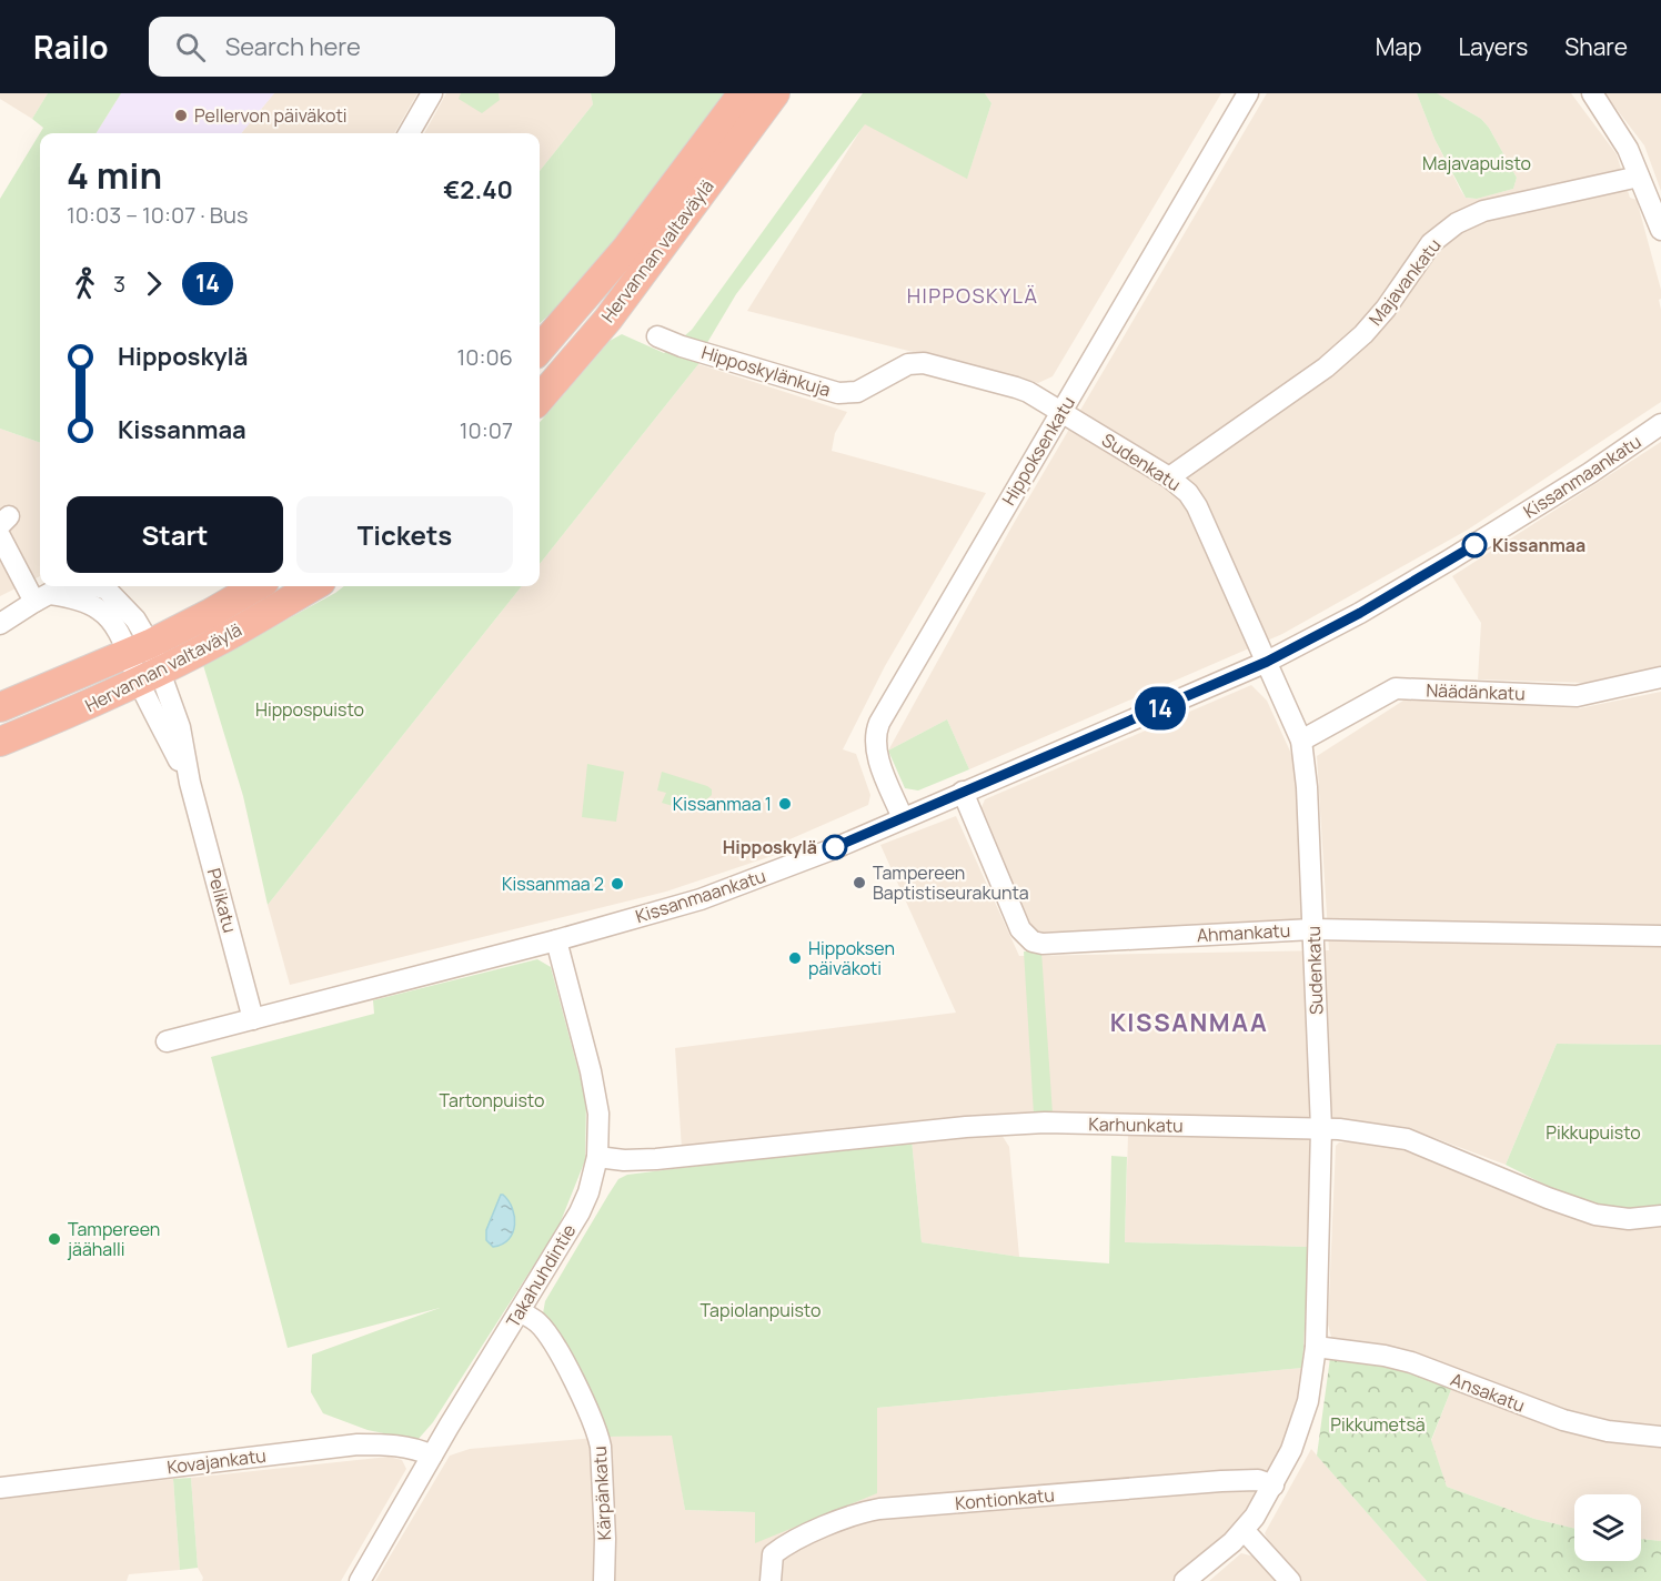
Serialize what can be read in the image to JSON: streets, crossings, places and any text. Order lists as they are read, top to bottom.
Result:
{
  "streets": {
    "highway": ["Hervannan valtaväylä"],
    "street": [
      "Majavankatu",
      "Hipposkylänkuja",
      "Hippoksenkatu",
      "Sudenkatu",
      "Kissanmaankatu",
      "Näädänkatu",
      "Pelikatu",
      "Ahmankatu",
      "Karhunkatu",
      "Takahuhdintie",
      "Ansakatu",
      "Kovajankatu",
      "Kärpänkatu",
      "Kontionkatu"
    ]
  },
  "crossings": [
    ["Hervannan valtaväylä", "Pelikatu"],
    ["Majavankatu", "Sudenkatu"],
    ["Hipposkylänkuja", "Hippoksenkatu"],
    ["Hipposkylänkuja", "Sudenkatu"],
    ["Hippoksenkatu", "Sudenkatu"],
    ["Hippoksenkatu", "Kissanmaankatu"],
    ["Sudenkatu", "Kissanmaankatu"],
    ["Sudenkatu", "Näädänkatu"],
    ["Sudenkatu", "Ahmankatu"],
    ["Sudenkatu", "Karhunkatu"],
    ["Sudenkatu", "Ansakatu"],
    ["Sudenkatu", "Kontionkatu"],
    ["Kissanmaankatu", "Pelikatu"],
    ["Kissanmaankatu", "Ahmankatu"],
    ["Kissanmaankatu", "Takahuhdintie"],
    ["Karhunkatu", "Takahuhdintie"],
    ["Takahuhdintie", "Kovajankatu"],
    ["Takahuhdintie", "Kärpänkatu"]
  ],
  "districts": ["HIPPOSKYLÄ", "KISSANMAA"],
  "parks": [
    "Majavapuisto",
    "Hippospuisto",
    "Tartonpuisto",
    "Pikkupuisto",
    "Tapiolanpuisto",
    "Pikkumetsä"
  ],
  "places": [
    "Pellervon päiväkoti",
    "Kissanmaa",
    "Kissanmaa 1",
    "Hipposkylä",
    "Tampereen Baptistiseurakunta",
    "Kissanmaa 2",
    "Hippoksen päiväkoti",
    "Tampereen jäähalli"
  ],
  "lines": ["bus line 14"],
  "page": {
    "header": "Railo",
    "search": "Search here",
    "nav": ["Map", "Layers", "Share"],
    "on_map": "14",
    "heading": ["4 min", "10:03 – 10:07 · Bus", "€2.40"],
    "legs": ["3", "14"],
    "list": [
      {
        "name": "Hipposkylä",
        "value": "10:06"
      },
      {
        "name": "Kissanmaa",
        "value": "10:07"
      }
    ],
    "buttons": ["Start", "Tickets"]
  }
}
